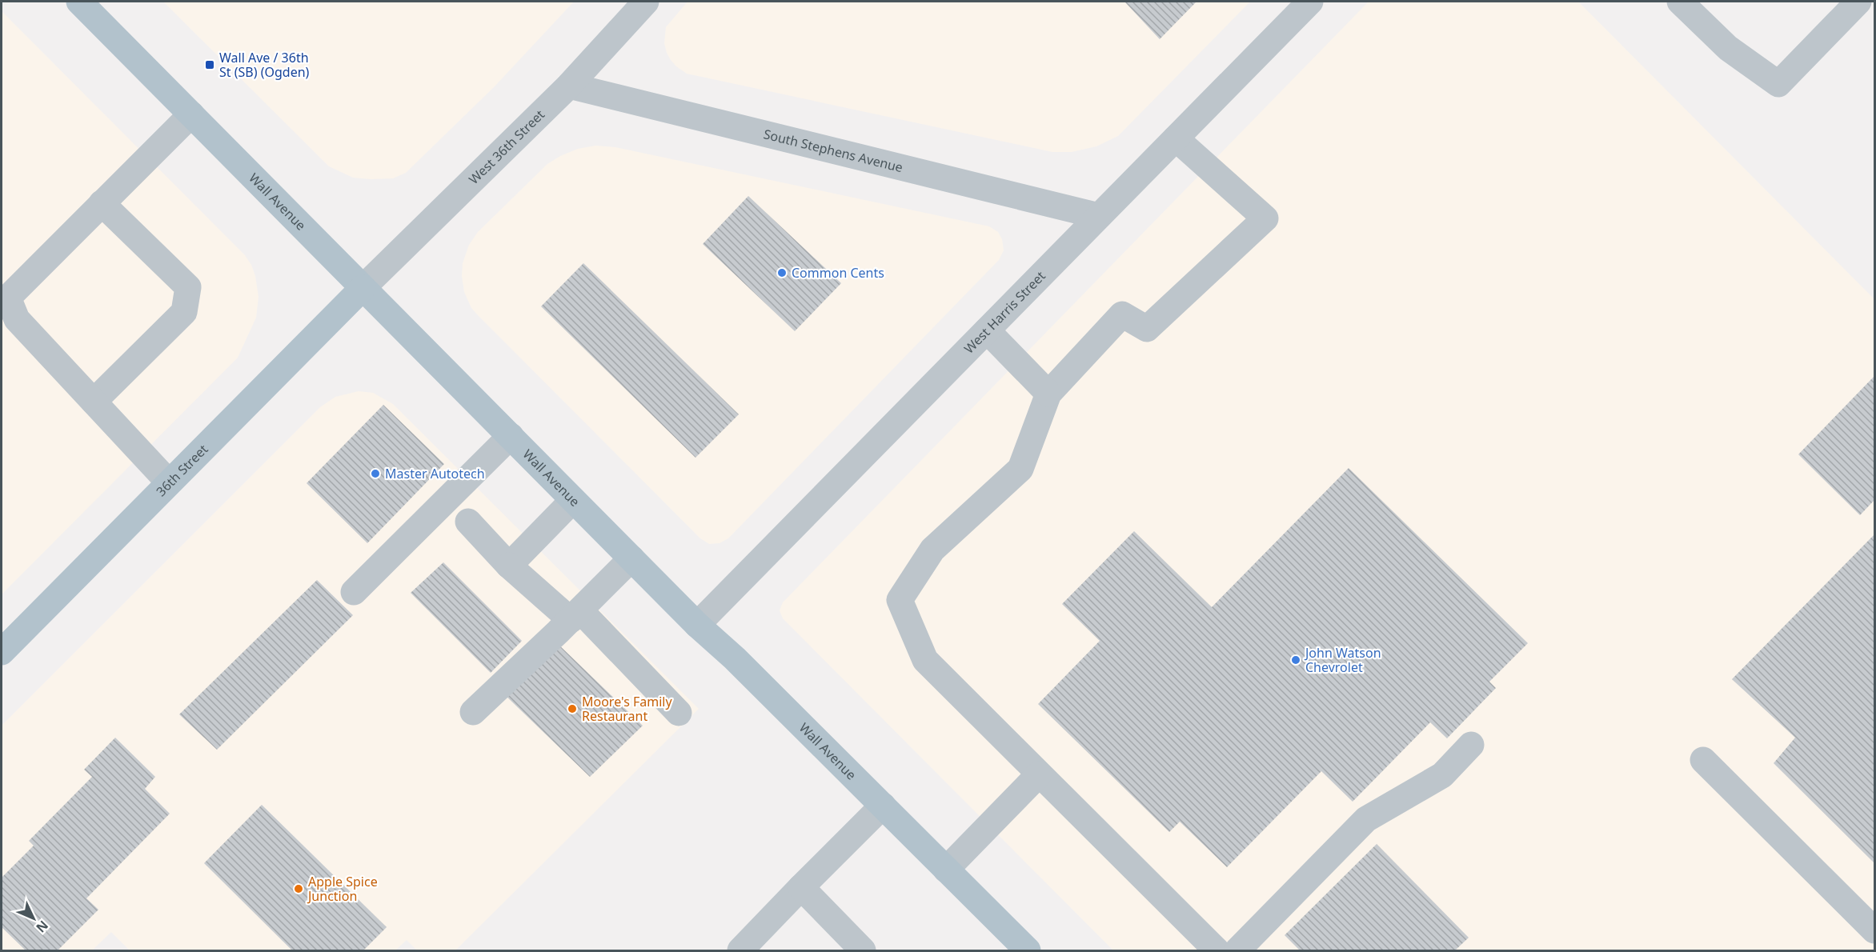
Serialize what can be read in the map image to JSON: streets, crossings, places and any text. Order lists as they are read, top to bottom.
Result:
{
  "streets": {
    "main road": ["Wall Avenue", "36th Street"],
    "street": ["West 36th Street", "South Stephens Avenue", "West Harris Street"]
  },
  "crossings": [
    ["West 36th Street", "South Stephens Avenue"],
    ["West 36th Street", "Wall Avenue"],
    ["West 36th Street", "36th Street"],
    ["South Stephens Avenue", "West Harris Street"],
    ["Wall Avenue", "West Harris Street"],
    ["Wall Avenue", "36th Street"]
  ],
  "places": {
    "transit": ["Wall Ave / 36th St (SB) (Ogden)"],
    "other": [
      "Common Cents",
      "Master Autotech",
      "John Watson Chevrolet",
      "Moore's Family Restaurant",
      "Apple Spice Junction"
    ]
  },
  "north": "bottom right"
}
